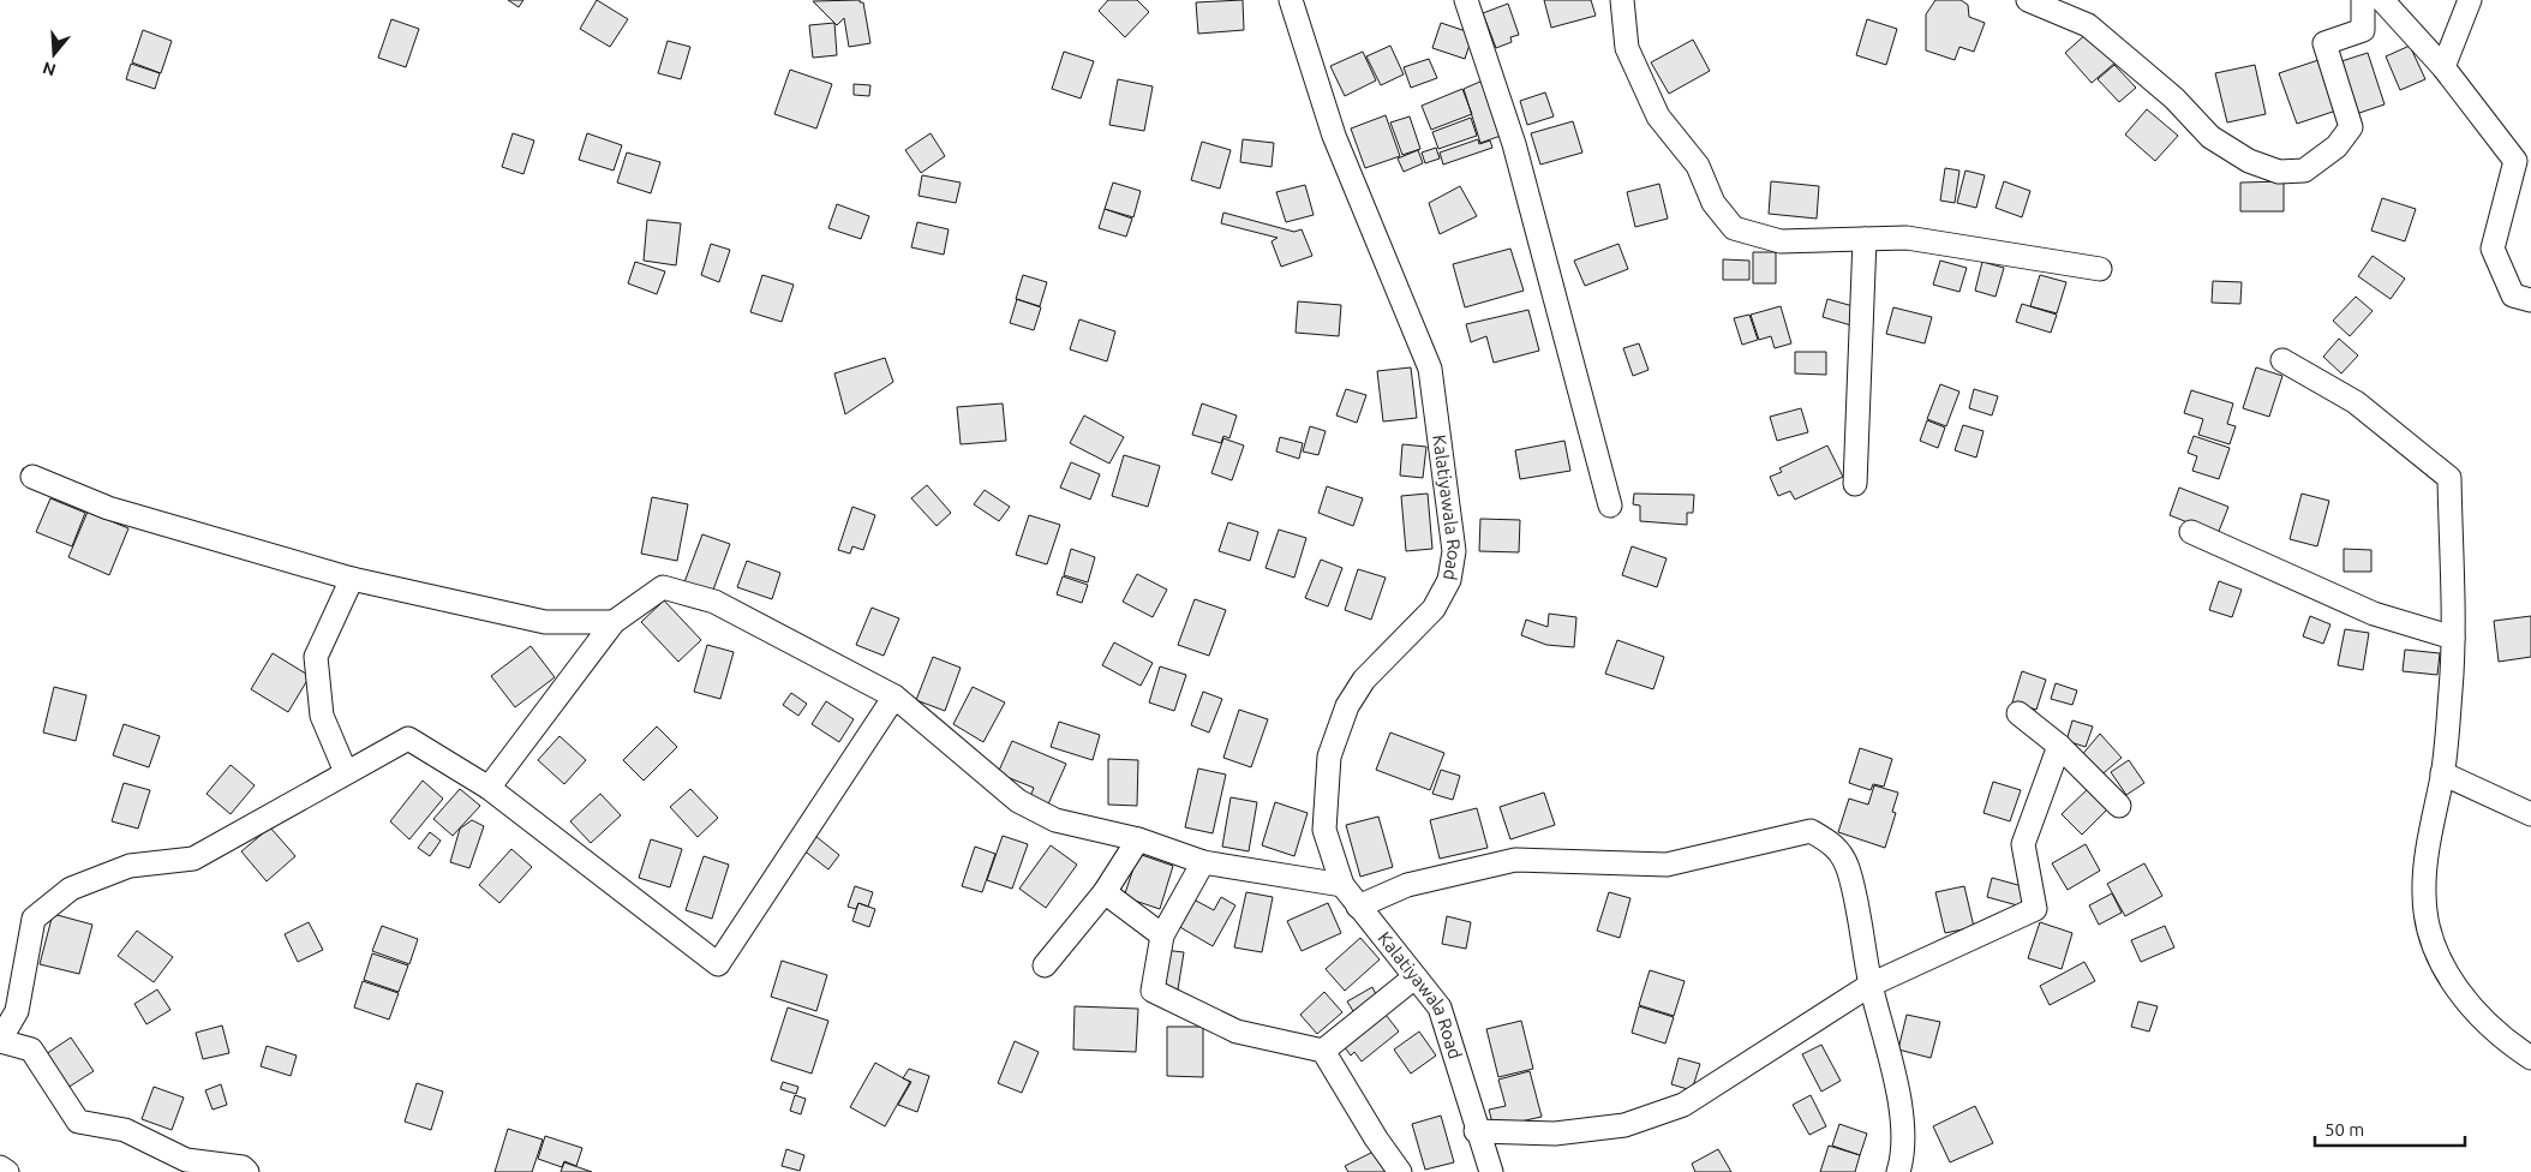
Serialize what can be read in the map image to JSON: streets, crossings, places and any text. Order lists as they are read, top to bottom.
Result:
{
  "streets": {
    "street": ["Kalatiyawala Road"]
  },
  "scale_bar": "50 m",
  "north": "bottom"
}
